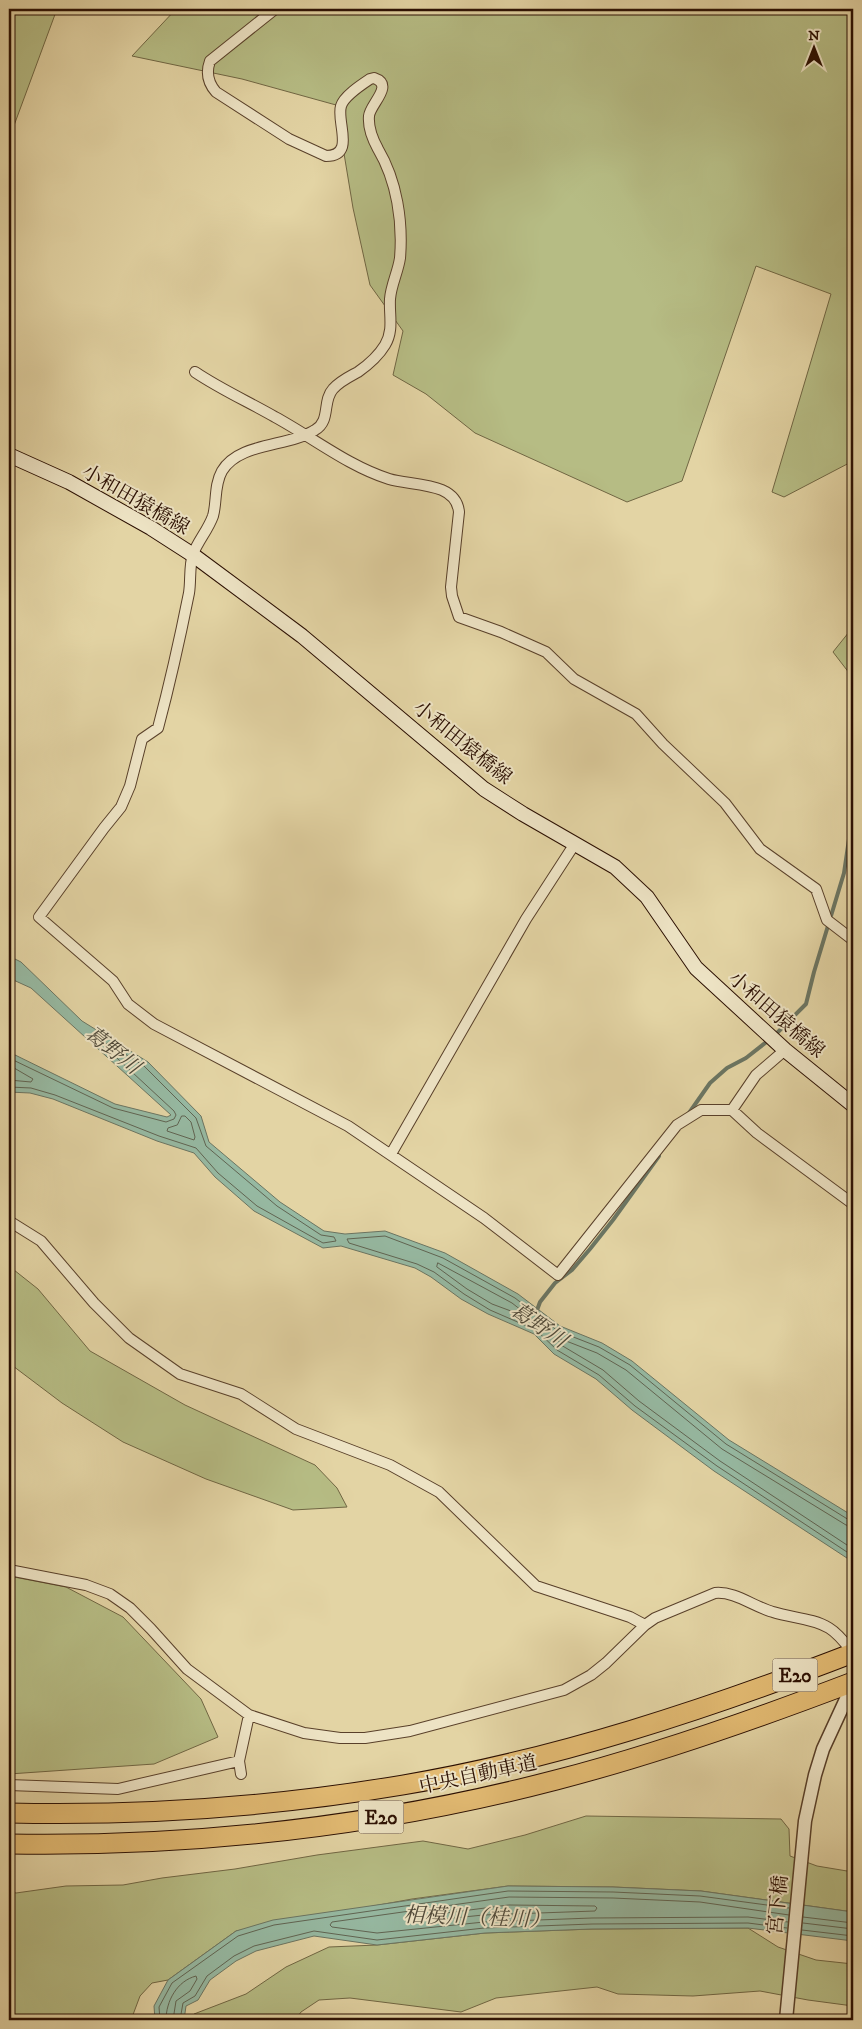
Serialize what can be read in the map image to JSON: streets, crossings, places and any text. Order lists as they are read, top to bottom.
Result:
{
  "streets": {
    "highway": ["E20", "中央自動車道"],
    "main road": ["小和田猿橋線"],
    "street": ["宮下橋"]
  },
  "crossings": [
    ["中央自動車道", "宮下橋"]
  ],
  "water": ["葛野川", "相模川（桂川）"],
  "north": "top"
}
